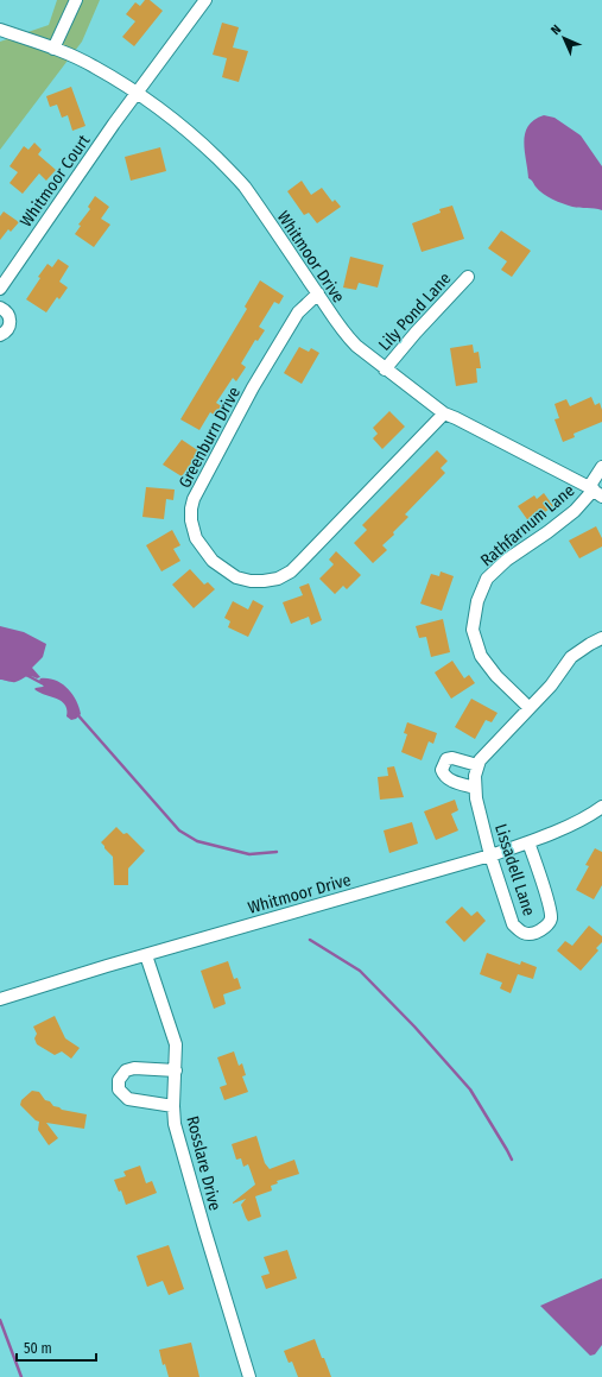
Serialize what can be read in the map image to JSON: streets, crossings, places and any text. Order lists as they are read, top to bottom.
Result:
{
  "streets": {
    "street": [
      "Whitmoor Court",
      "Whitmoor Drive",
      "Lily Pond Lane",
      "Greenburn Drive",
      "Rathfarnum Lane",
      "Lissadell Lane",
      "Rosslare Drive"
    ]
  },
  "crossings": [
    ["Whitmoor Court", "Whitmoor Drive"],
    ["Whitmoor Drive", "Lily Pond Lane"],
    ["Whitmoor Drive", "Greenburn Drive"],
    ["Whitmoor Drive", "Rathfarnum Lane"],
    ["Whitmoor Drive", "Lissadell Lane"],
    ["Whitmoor Drive", "Rosslare Drive"]
  ],
  "scale_bar": "50 m",
  "north": "top left"
}
